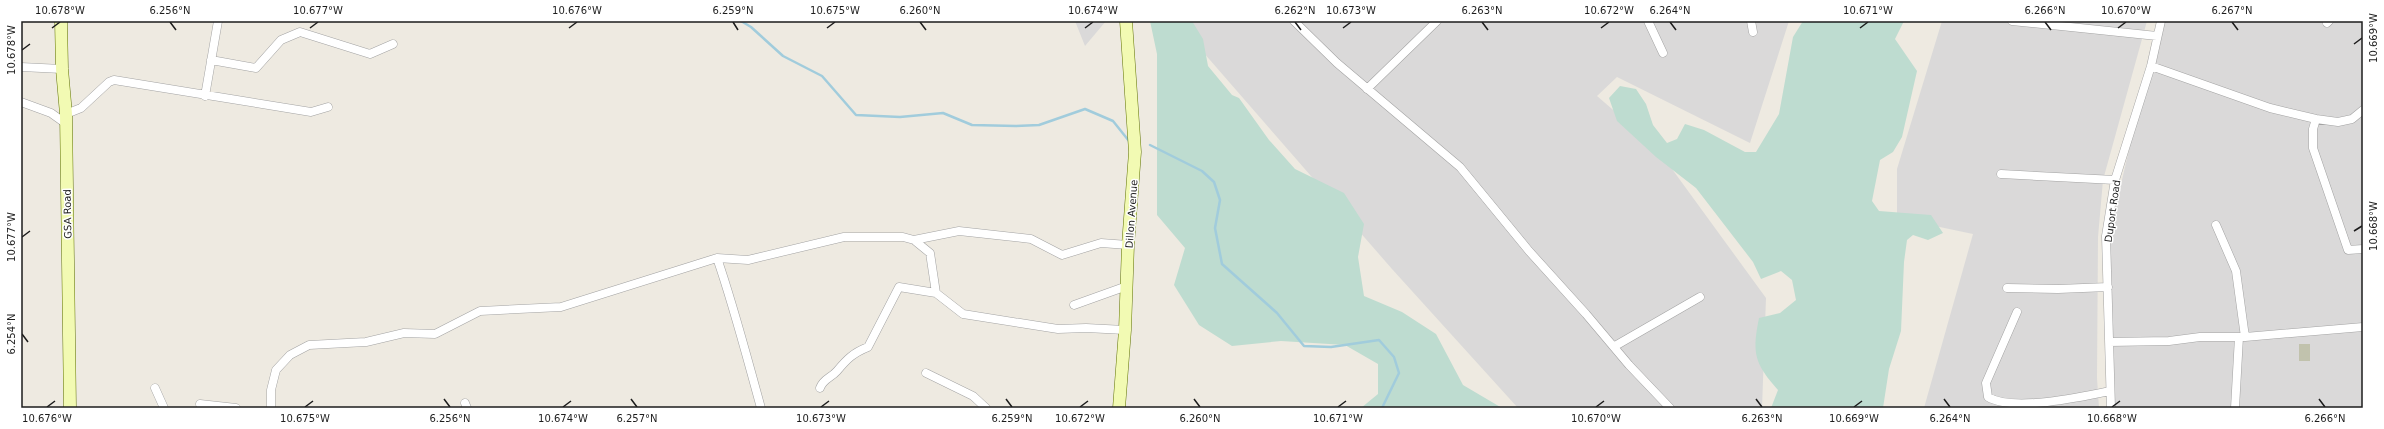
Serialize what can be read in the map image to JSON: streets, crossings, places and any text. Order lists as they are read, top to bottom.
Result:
{
  "streets": {
    "street": ["Duport Road", "GSA Road", "Dillon Avenue"]
  },
  "coordinates": [
    "10.678°W",
    "6.256°N",
    "10.677°W",
    "10.676°W",
    "6.259°N",
    "10.675°W",
    "6.260°N",
    "10.674°W",
    "6.262°N",
    "10.673°W",
    "6.263°N",
    "10.672°W",
    "6.264°N",
    "10.671°W",
    "6.266°N",
    "10.670°W",
    "6.267°N",
    "10.669°W",
    "10.668°W",
    "6.254°N",
    "6.257°N"
  ]
}
